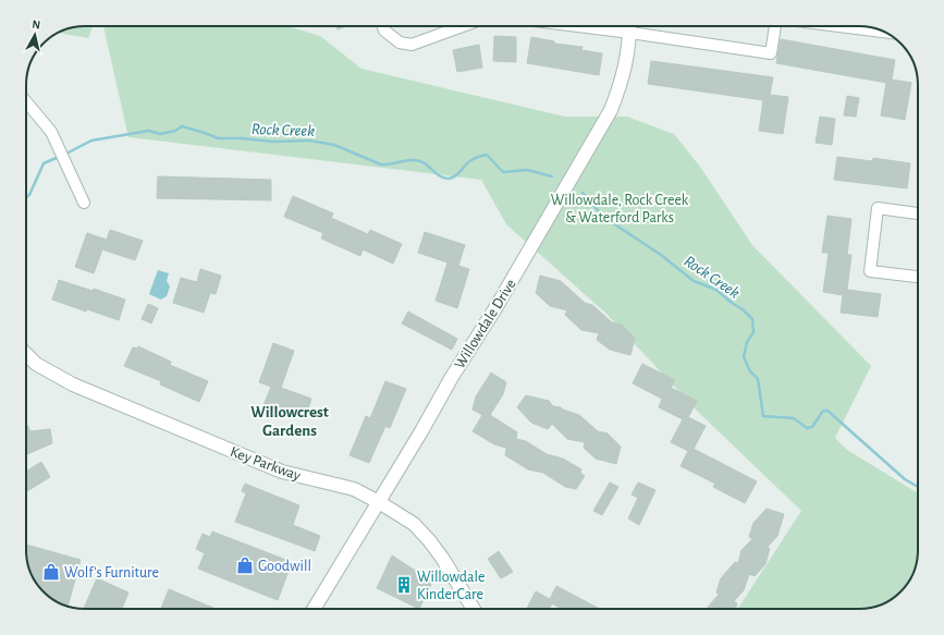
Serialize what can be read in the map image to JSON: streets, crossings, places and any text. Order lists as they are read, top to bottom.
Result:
{
  "streets": {
    "street": ["Willowdale Drive", "Key Parkway"]
  },
  "crossings": [
    ["Willowdale Drive", "Key Parkway"]
  ],
  "districts": ["Willowcrest Gardens"],
  "water": ["Rock Creek"],
  "parks": ["Willowdale, Rock Creek & Waterford Parks"],
  "places": {
    "shop": ["Goodwill", "Wolf's Furniture"],
    "building": ["Willowdale KinderCare"]
  },
  "north": "top"
}
